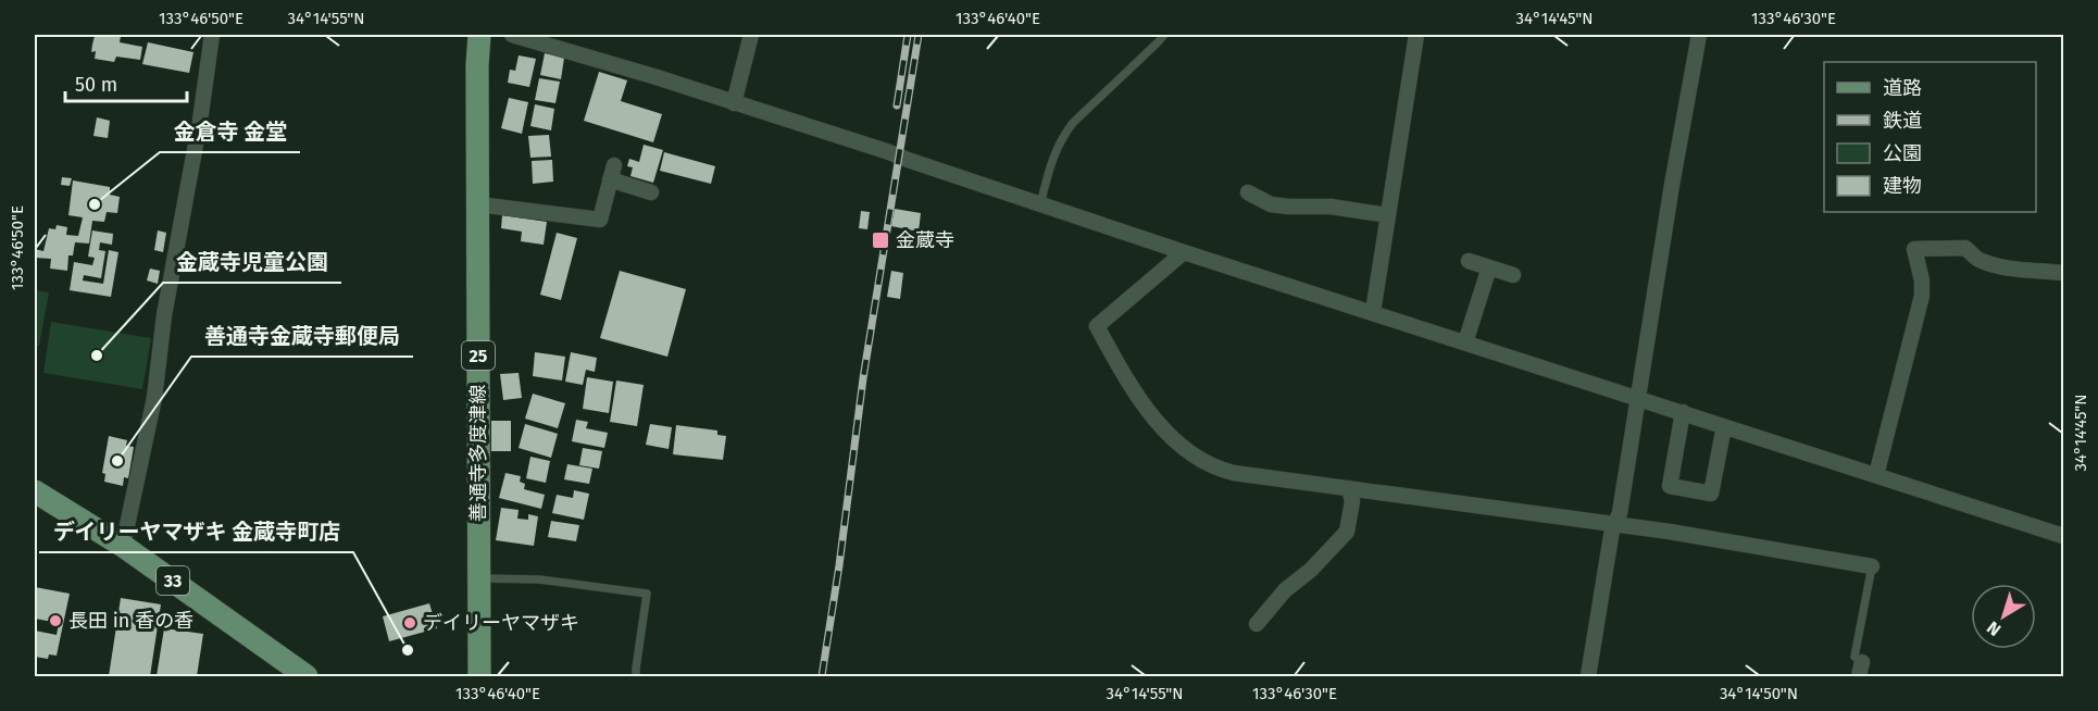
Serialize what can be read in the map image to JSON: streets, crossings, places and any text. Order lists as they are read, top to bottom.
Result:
{
  "streets": {
    "main road": ["25", "善通寺多度津線", "33"]
  },
  "places": {
    "other": [
      "金倉寺 金堂",
      "金蔵寺児童公園",
      "善通寺金蔵寺郵便局",
      "長田 in 香の香",
      "デイリーヤマザキ",
      "デイリーヤマザキ 金蔵寺町店"
    ],
    "transit": ["金蔵寺"]
  },
  "legend": [
    "道路",
    "鉄道",
    "公園",
    "建物"
  ],
  "scale_bar": "50 m",
  "north": "bottom left",
  "coordinates": [
    "133°46'50\"E",
    "34°14'55\"N",
    "133°46'40\"E",
    "34°14'45\"N",
    "133°46'30\"E",
    "34°14'50\"N"
  ]
}
